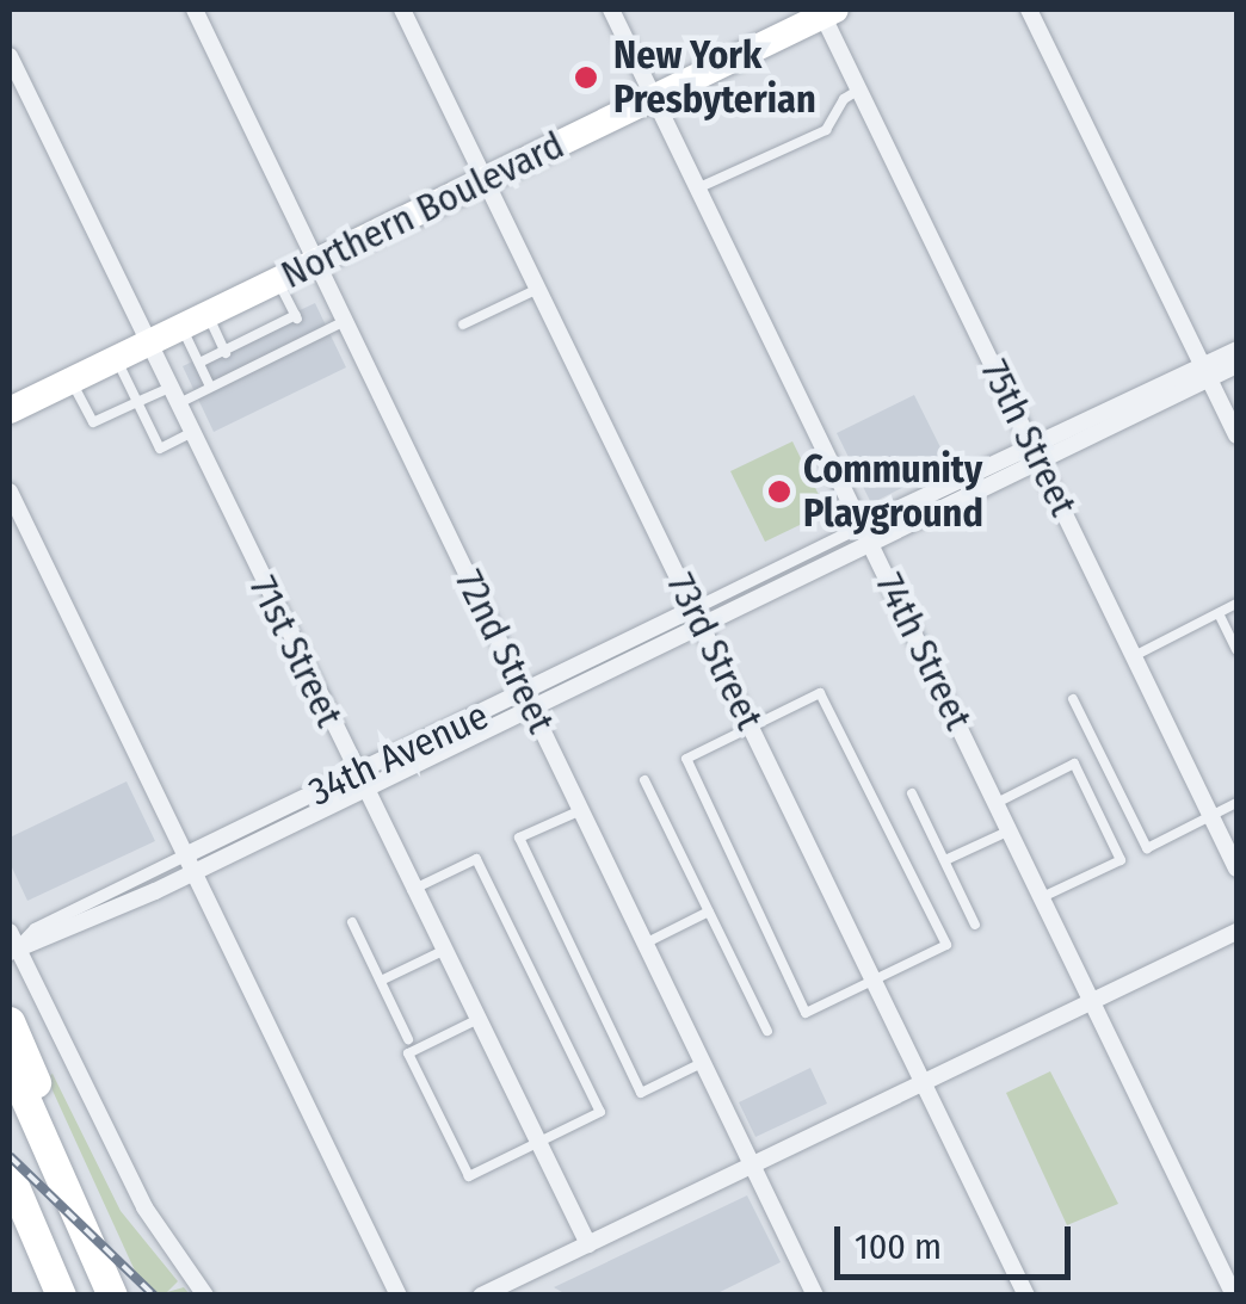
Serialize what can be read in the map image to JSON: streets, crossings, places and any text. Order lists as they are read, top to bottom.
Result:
{
  "streets": {
    "main road": ["Northern Boulevard"],
    "street": [
      "75th Street",
      "71st Street",
      "72nd Street",
      "73rd Street",
      "74th Street",
      "34th Avenue"
    ]
  },
  "crossings": [
    ["Northern Boulevard", "75th Street"],
    ["Northern Boulevard", "71st Street"],
    ["Northern Boulevard", "72nd Street"],
    ["Northern Boulevard", "73rd Street"],
    ["Northern Boulevard", "74th Street"],
    ["75th Street", "34th Avenue"],
    ["71st Street", "34th Avenue"],
    ["72nd Street", "34th Avenue"],
    ["73rd Street", "34th Avenue"],
    ["74th Street", "34th Avenue"]
  ],
  "places": ["New York Presbyterian", "Community Playground"],
  "scale_bar": "100 m"
}
